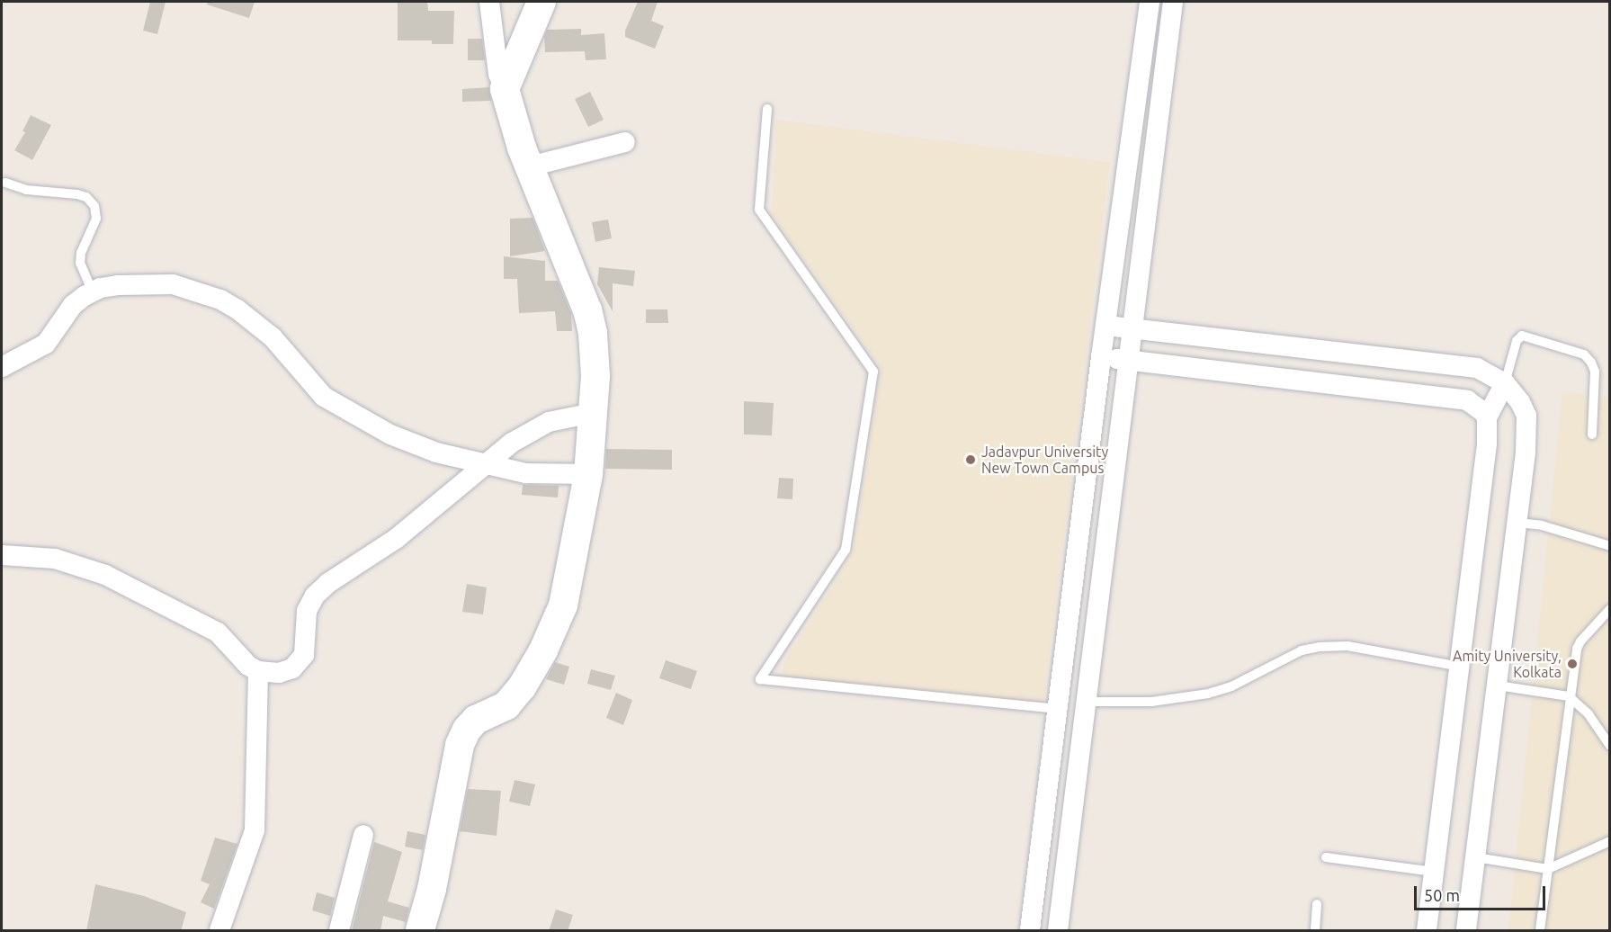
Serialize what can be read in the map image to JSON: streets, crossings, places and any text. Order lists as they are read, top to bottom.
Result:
{
  "places": ["Jadavpur University New Town Campus", "Amity University, Kolkata"],
  "scale_bar": "50 m"
}
